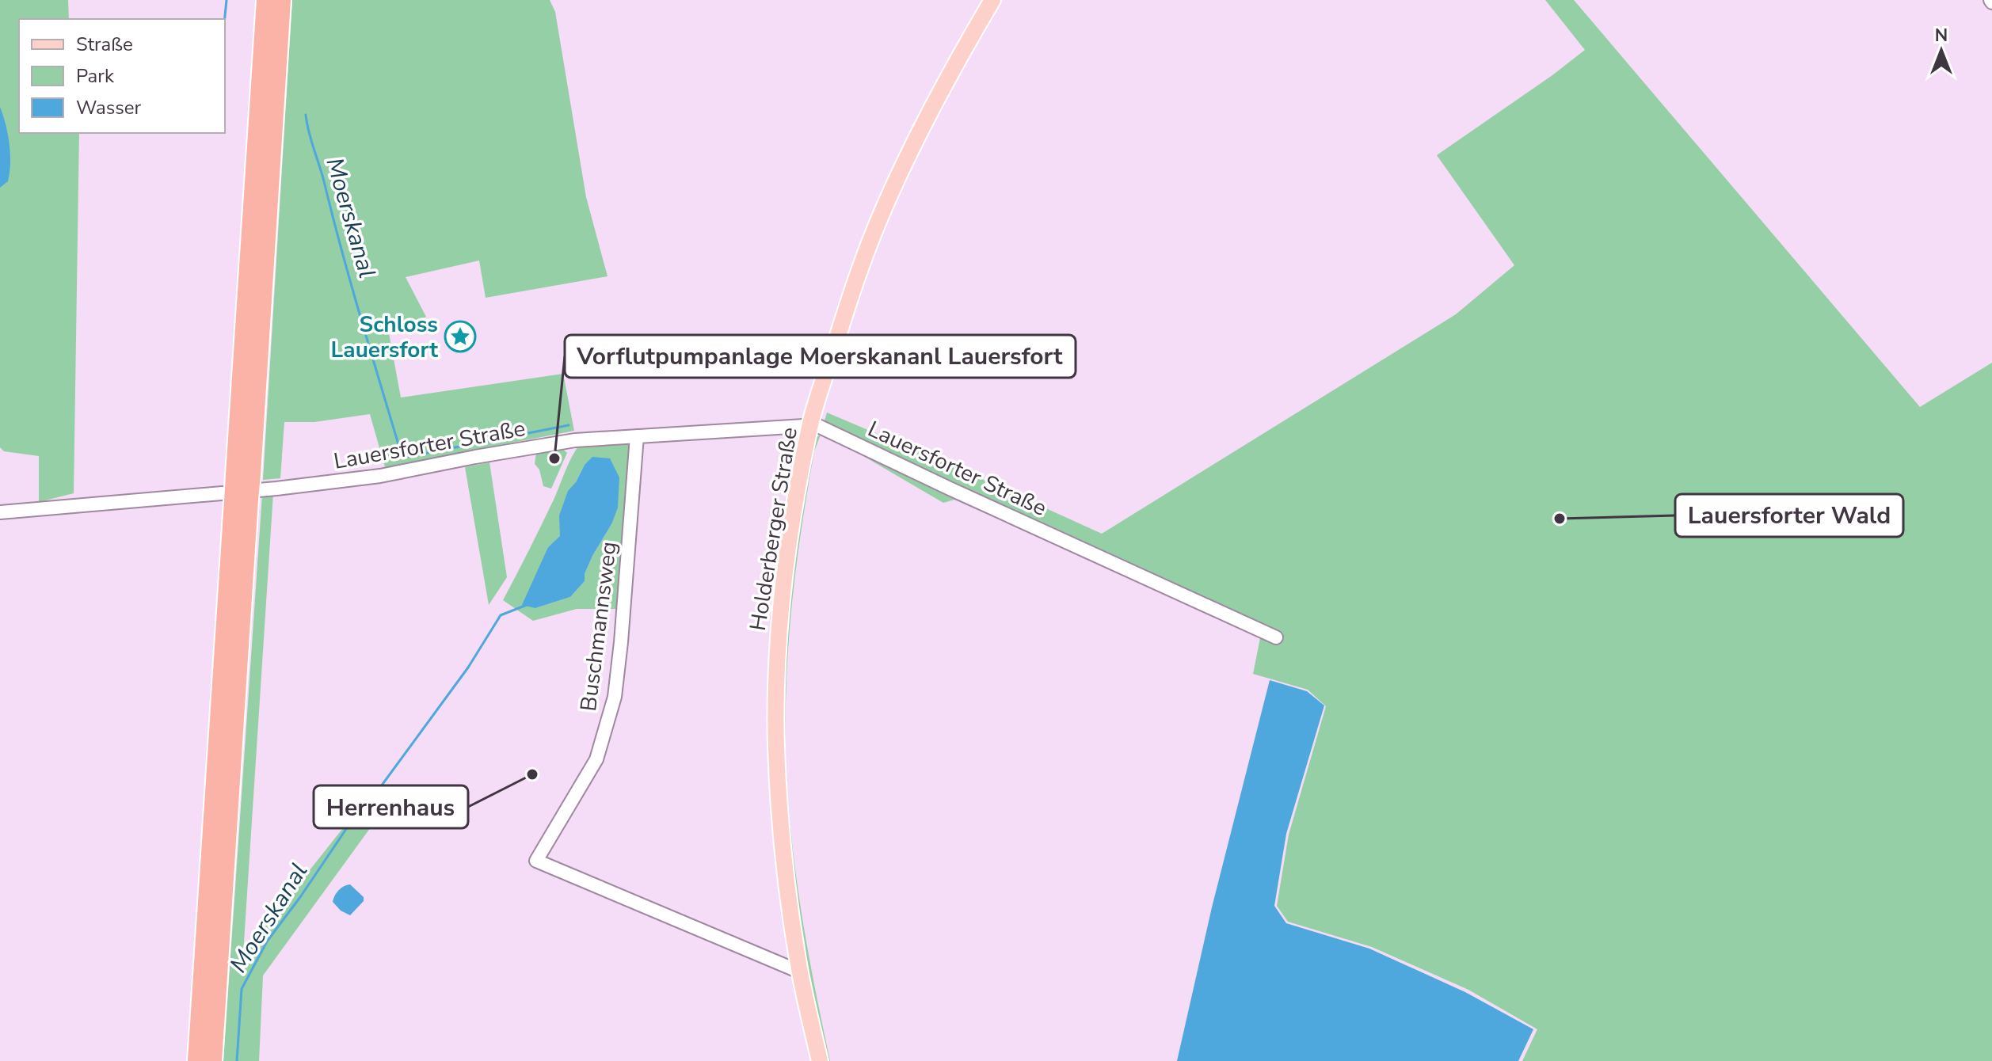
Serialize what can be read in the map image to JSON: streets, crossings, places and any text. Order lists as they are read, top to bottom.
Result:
{
  "streets": {
    "main road": ["Holderberger Straße"],
    "street": ["Lauersforter Straße", "Buschmannsweg"]
  },
  "crossings": [
    ["Lauersforter Straße", "Holderberger Straße"],
    ["Lauersforter Straße", "Buschmannsweg"],
    ["Holderberger Straße", "Buschmannsweg"]
  ],
  "water": ["Moerskanal"],
  "places": {
    "place": ["Schloss Lauersfort"],
    "other": ["Vorflutpumpanlage Moerskananl Lauersfort", "Lauersforter Wald", "Herrenhaus"]
  },
  "legend": ["Straße", "Park", "Wasser"],
  "north": "top"
}
